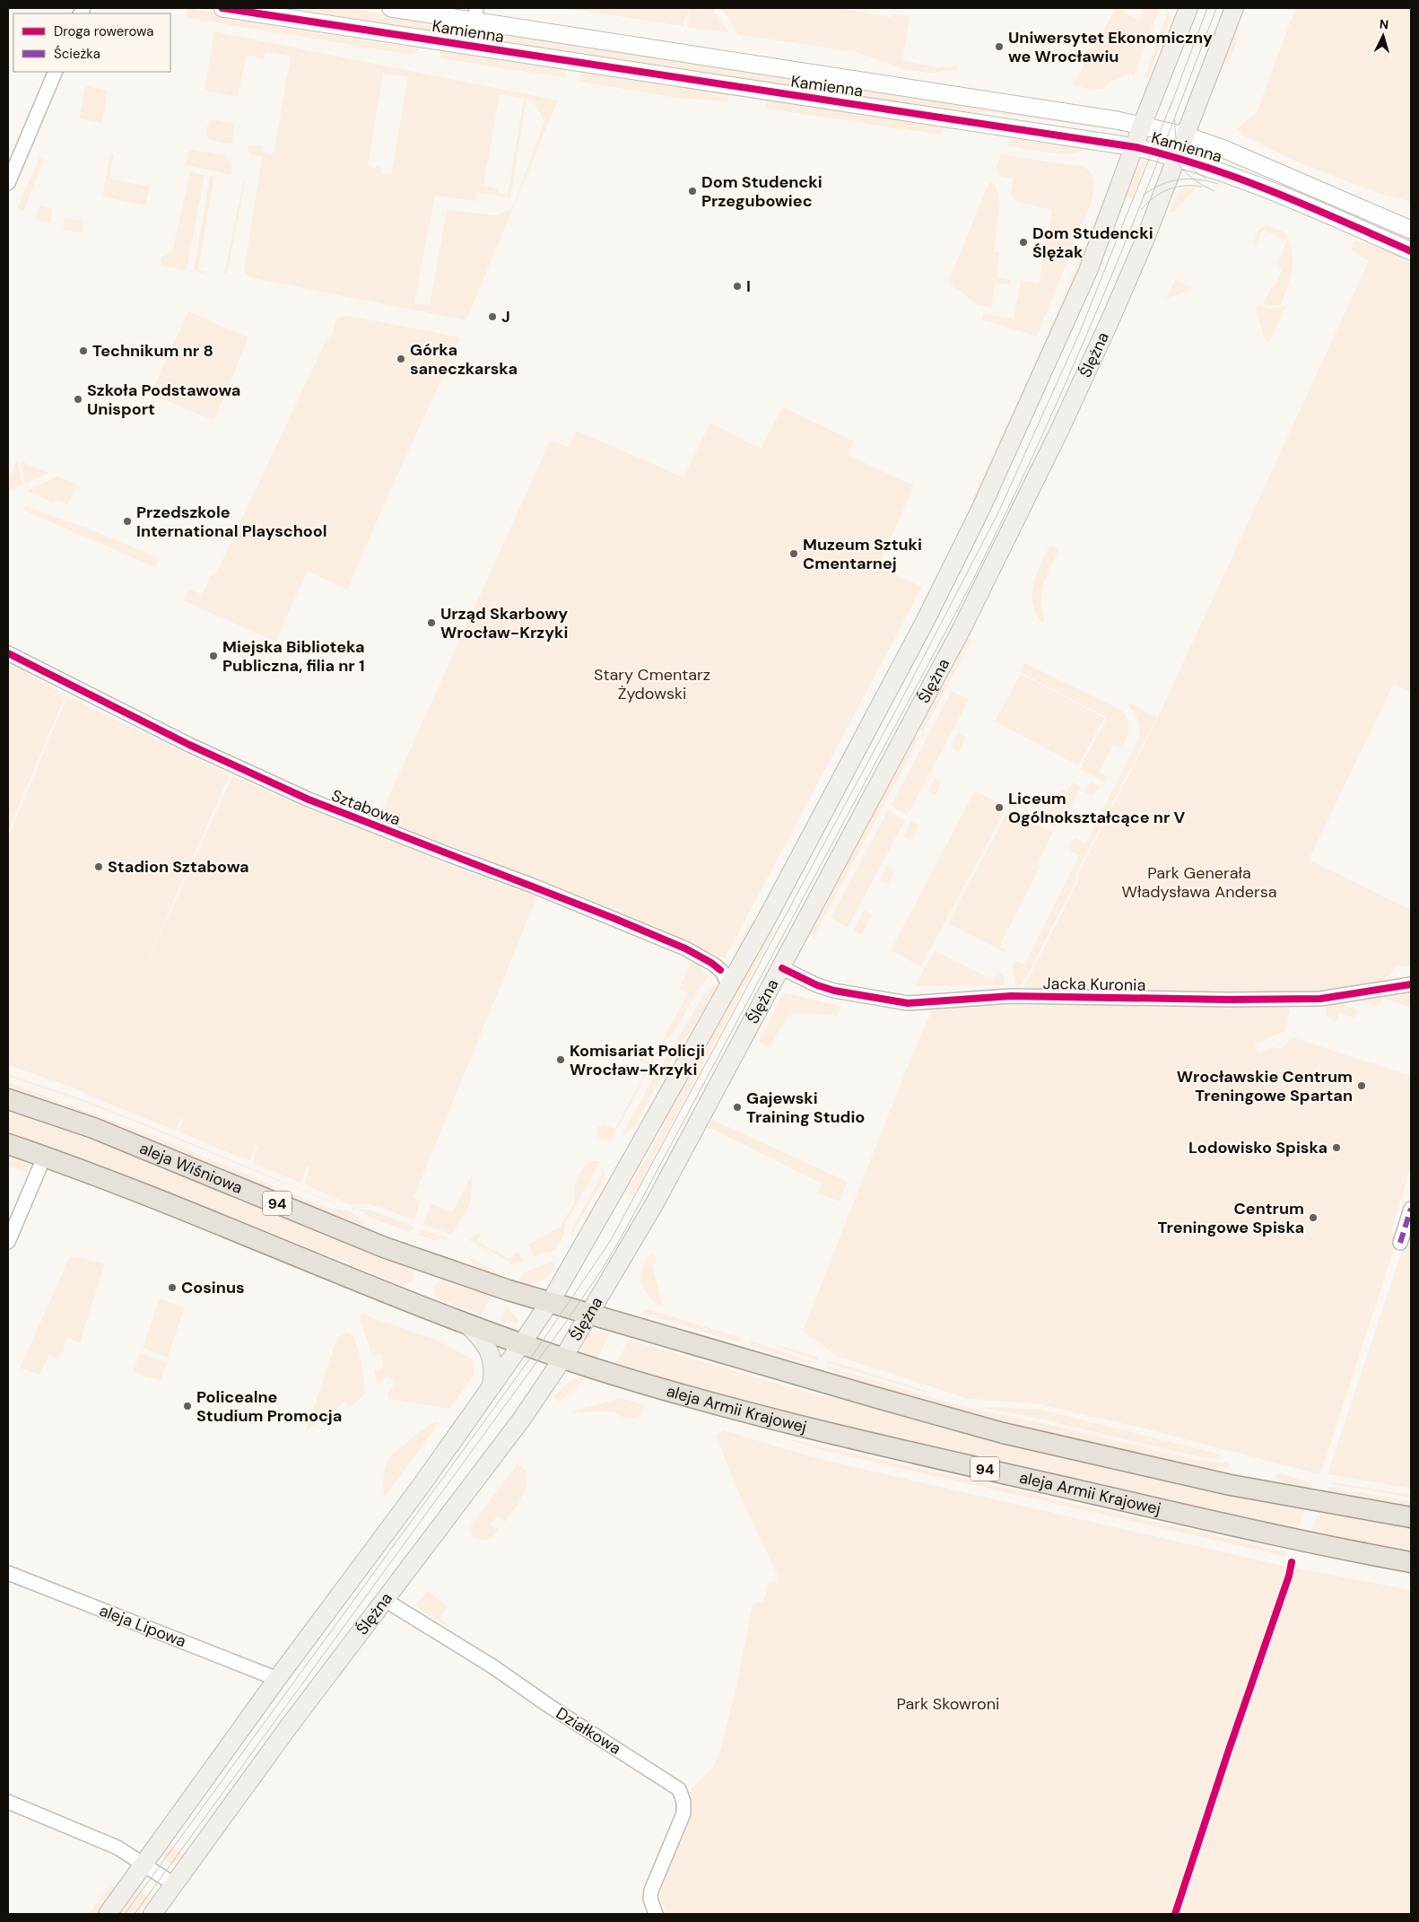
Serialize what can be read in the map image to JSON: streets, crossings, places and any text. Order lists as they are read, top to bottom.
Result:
{
  "streets": {
    "main road": [
      "Ślężna",
      "aleja Wiśniowa",
      "94",
      "aleja Armii Krajowej"
    ],
    "street": [
      "Kamienna",
      "Sztabowa",
      "Jacka Kuronia",
      "aleja Lipowa",
      "Działkowa"
    ]
  },
  "crossings": [
    ["Kamienna", "Ślężna"],
    ["Ślężna", "Jacka Kuronia"],
    ["Ślężna", "94"],
    ["Ślężna", "aleja Armii Krajowej"],
    ["Ślężna", "Działkowa"],
    ["aleja Wiśniowa", "94"],
    ["94", "aleja Armii Krajowej"]
  ],
  "parks": ["Stary Cmentarz Żydowski", "Park Generała Władysława Andersa", "Park Skowroni"],
  "places": [
    "Uniwersytet Ekonomiczny we Wrocławiu",
    "Dom Studencki Przegubowiec",
    "Dom Studencki Ślężak",
    "I",
    "J",
    "Technikum nr 8",
    "Górka saneczkarska",
    "Szkoła Podstawowa Unisport",
    "Przedszkole International Playschool",
    "Muzeum Sztuki Cmentarnej",
    "Urząd Skarbowy Wrocław-Krzyki",
    "Miejska Biblioteka Publiczna, filia nr 1",
    "Liceum Ogólnokształcące nr V",
    "Stadion Sztabowa",
    "Komisariat Policji Wrocław-Krzyki",
    "Wrocławskie Centrum Treningowe Spartan",
    "Gajewski Training Studio",
    "Lodowisko Spiska",
    "Centrum Treningowe Spiska",
    "Cosinus",
    "Policealne Studium Promocja"
  ],
  "legend": ["Droga rowerowa", "Ścieżka"],
  "north": "top"
}
